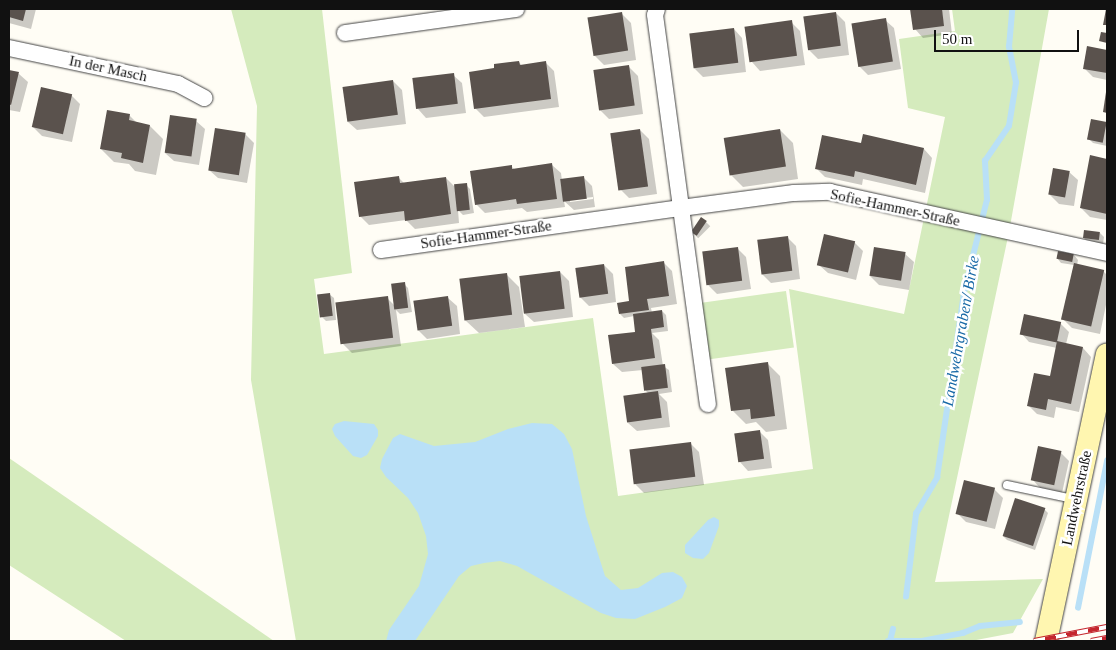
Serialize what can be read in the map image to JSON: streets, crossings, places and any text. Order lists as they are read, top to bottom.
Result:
{
  "streets": {
    "street": ["In der Masch", "Sofie-Hammer-Straße", "Landwehrstraße"]
  },
  "water": ["Landwehrgraben/ Birke"],
  "scale_bar": "50 m"
}
